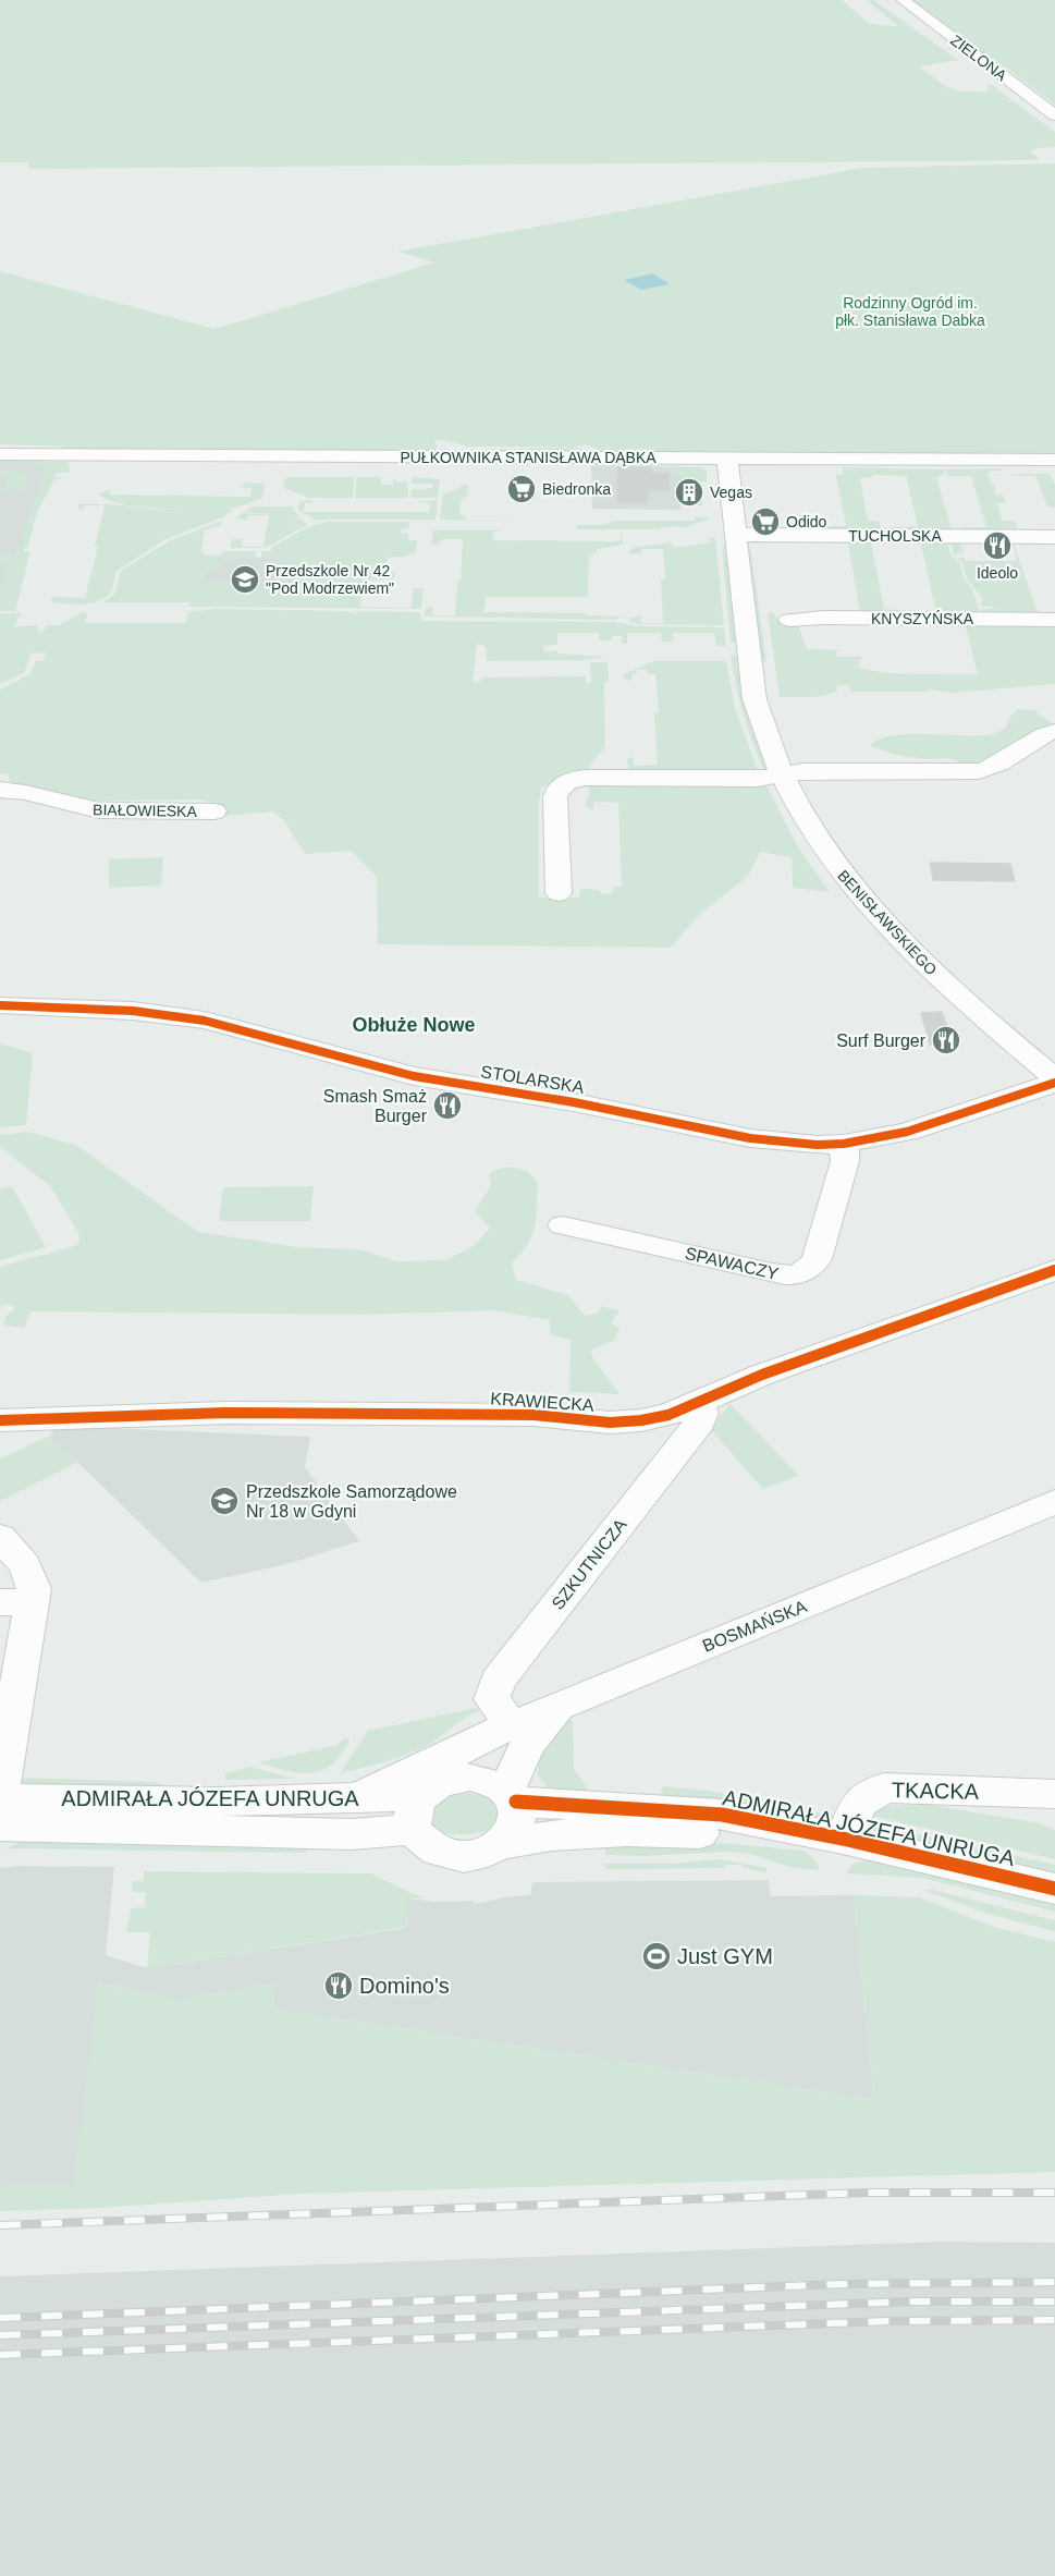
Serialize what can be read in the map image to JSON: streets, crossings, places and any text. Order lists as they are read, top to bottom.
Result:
{
  "streets": {
    "street": [
      "ZIELONA",
      "PUŁKOWNIKA STANISŁAWA DĄBKA",
      "TUCHOLSKA",
      "KNYSZYŃSKA",
      "BIAŁOWIESKA",
      "BENISŁAWSKIEGO",
      "STOLARSKA",
      "SPAWACZY",
      "KRAWIECKA",
      "SZKUTNICZA",
      "BOSMAŃSKA",
      "TKACKA",
      "ADMIRAŁA JÓZEFA UNRUGA"
    ]
  },
  "crossings": [
    ["PUŁKOWNIKA STANISŁAWA DĄBKA", "BENISŁAWSKIEGO"],
    ["TUCHOLSKA", "BENISŁAWSKIEGO"],
    ["BENISŁAWSKIEGO", "STOLARSKA"],
    ["STOLARSKA", "SPAWACZY"],
    ["KRAWIECKA", "SZKUTNICZA"],
    ["SZKUTNICZA", "BOSMAŃSKA"],
    ["BOSMAŃSKA", "ADMIRAŁA JÓZEFA UNRUGA"],
    ["TKACKA", "ADMIRAŁA JÓZEFA UNRUGA"]
  ],
  "districts": ["Obłuże Nowe"],
  "parks": ["Rodzinny Ogród im. płk. Stanisława Dabka"],
  "places": {
    "supermarket": ["Biedronka", "Odido"],
    "building": ["Vegas"],
    "restaurant": [
      "Ideolo",
      "Surf Burger",
      "Smash Smaż Burger",
      "Domino's"
    ],
    "school or university": ["Przedszkole Nr 42 \"Pod Modrzewiem\"", "Przedszkole Samorządowe Nr 18 w Gdyni"],
    "sports": ["Just GYM"]
  }
}
